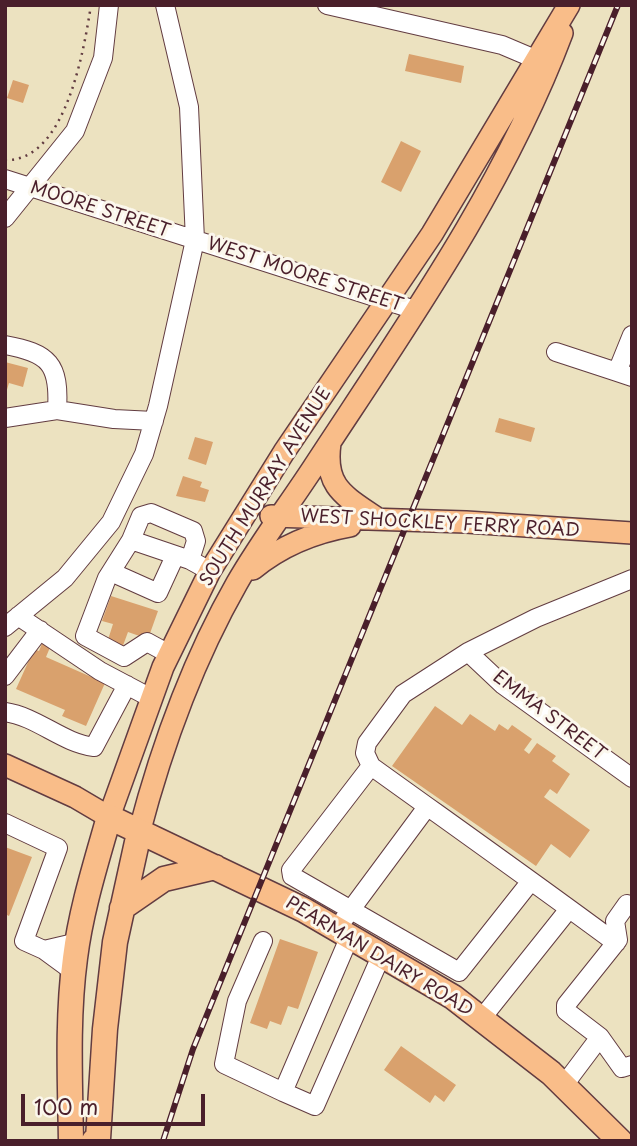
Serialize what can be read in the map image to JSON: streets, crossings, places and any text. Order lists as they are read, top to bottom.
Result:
{
  "streets": {
    "highway": ["SOUTH MURRAY AVENUE", "PEARMAN DAIRY ROAD"],
    "main road": ["WEST SHOCKLEY FERRY ROAD"],
    "street": ["MOORE STREET", "WEST MOORE STREET", "EMMA STREET"]
  },
  "crossings": [
    ["MOORE STREET", "WEST MOORE STREET"],
    ["WEST MOORE STREET", "SOUTH MURRAY AVENUE"],
    ["SOUTH MURRAY AVENUE", "WEST SHOCKLEY FERRY ROAD"],
    ["SOUTH MURRAY AVENUE", "PEARMAN DAIRY ROAD"]
  ],
  "scale_bar": "100 m"
}
